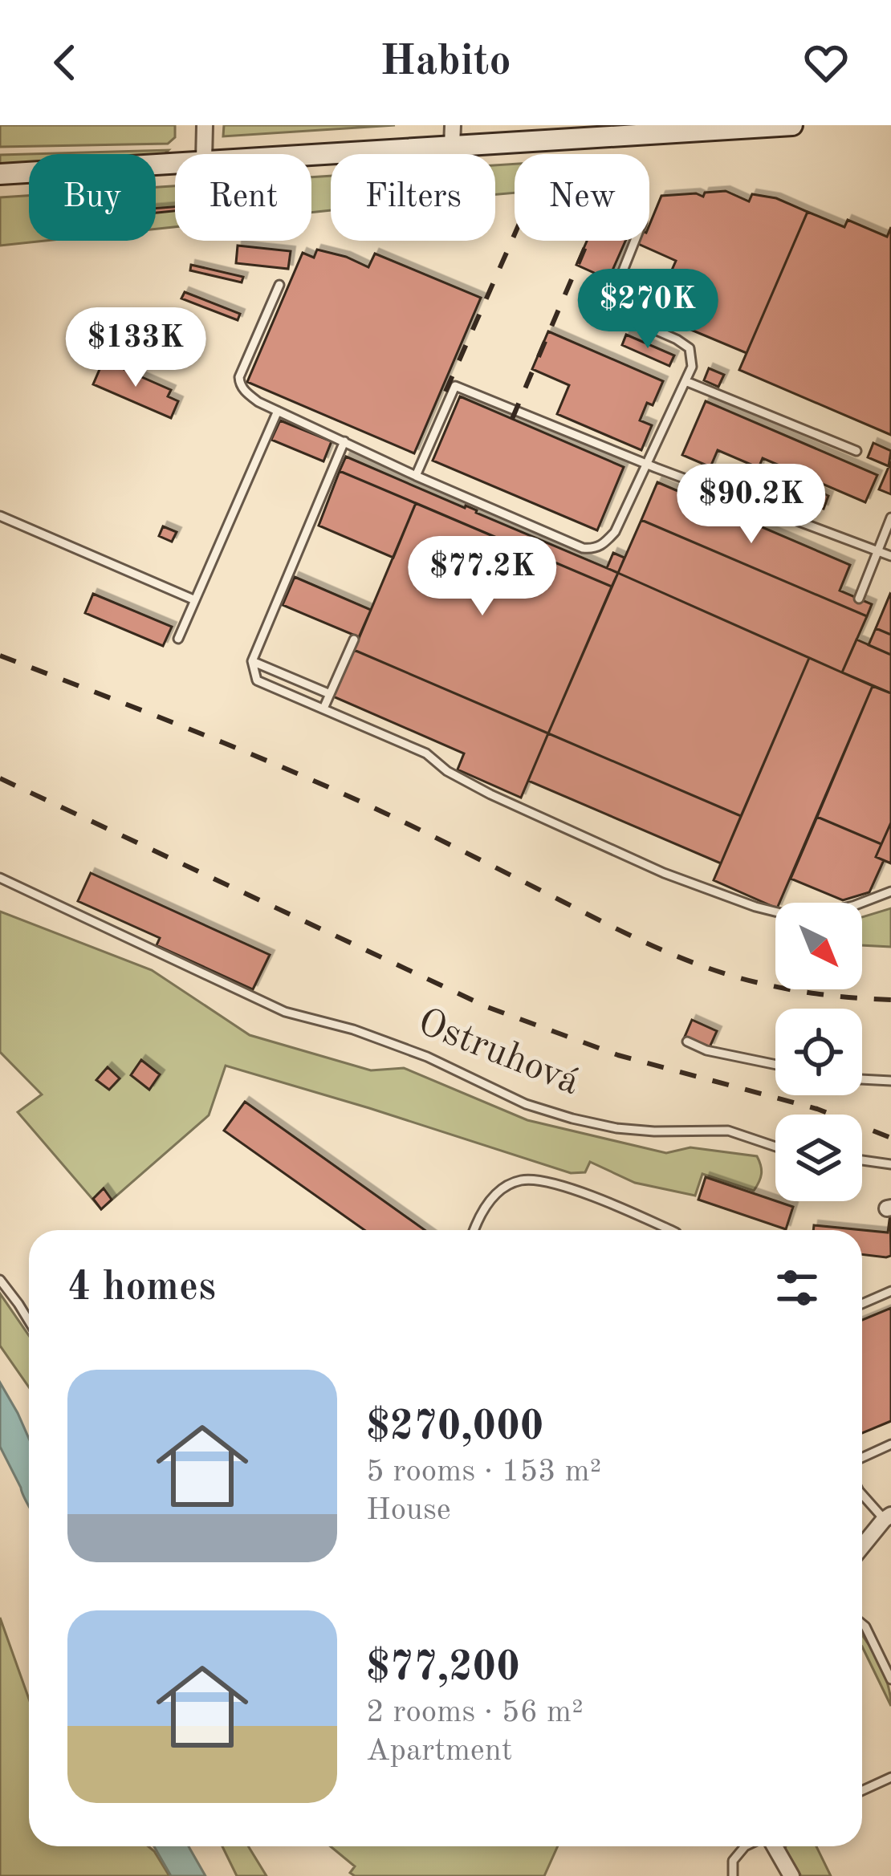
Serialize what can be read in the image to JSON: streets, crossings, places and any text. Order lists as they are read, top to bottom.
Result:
{
  "streets": {
    "lane": ["Ostruhová"]
  },
  "north": "bottom right",
  "page": {
    "header": "Habito",
    "chip": [
      "Buy",
      "Rent",
      "Filters",
      "New"
    ],
    "price": [
      "$270K",
      "$133K",
      "$90.2K",
      "$77.2K"
    ],
    "heading": "4 homes",
    "list": [
      {
        "name": "$270,000",
        "note": "5 rooms · 153 m² · House"
      },
      {
        "name": "$77,200",
        "note": "2 rooms · 56 m² · Apartment"
      }
    ]
  }
}
